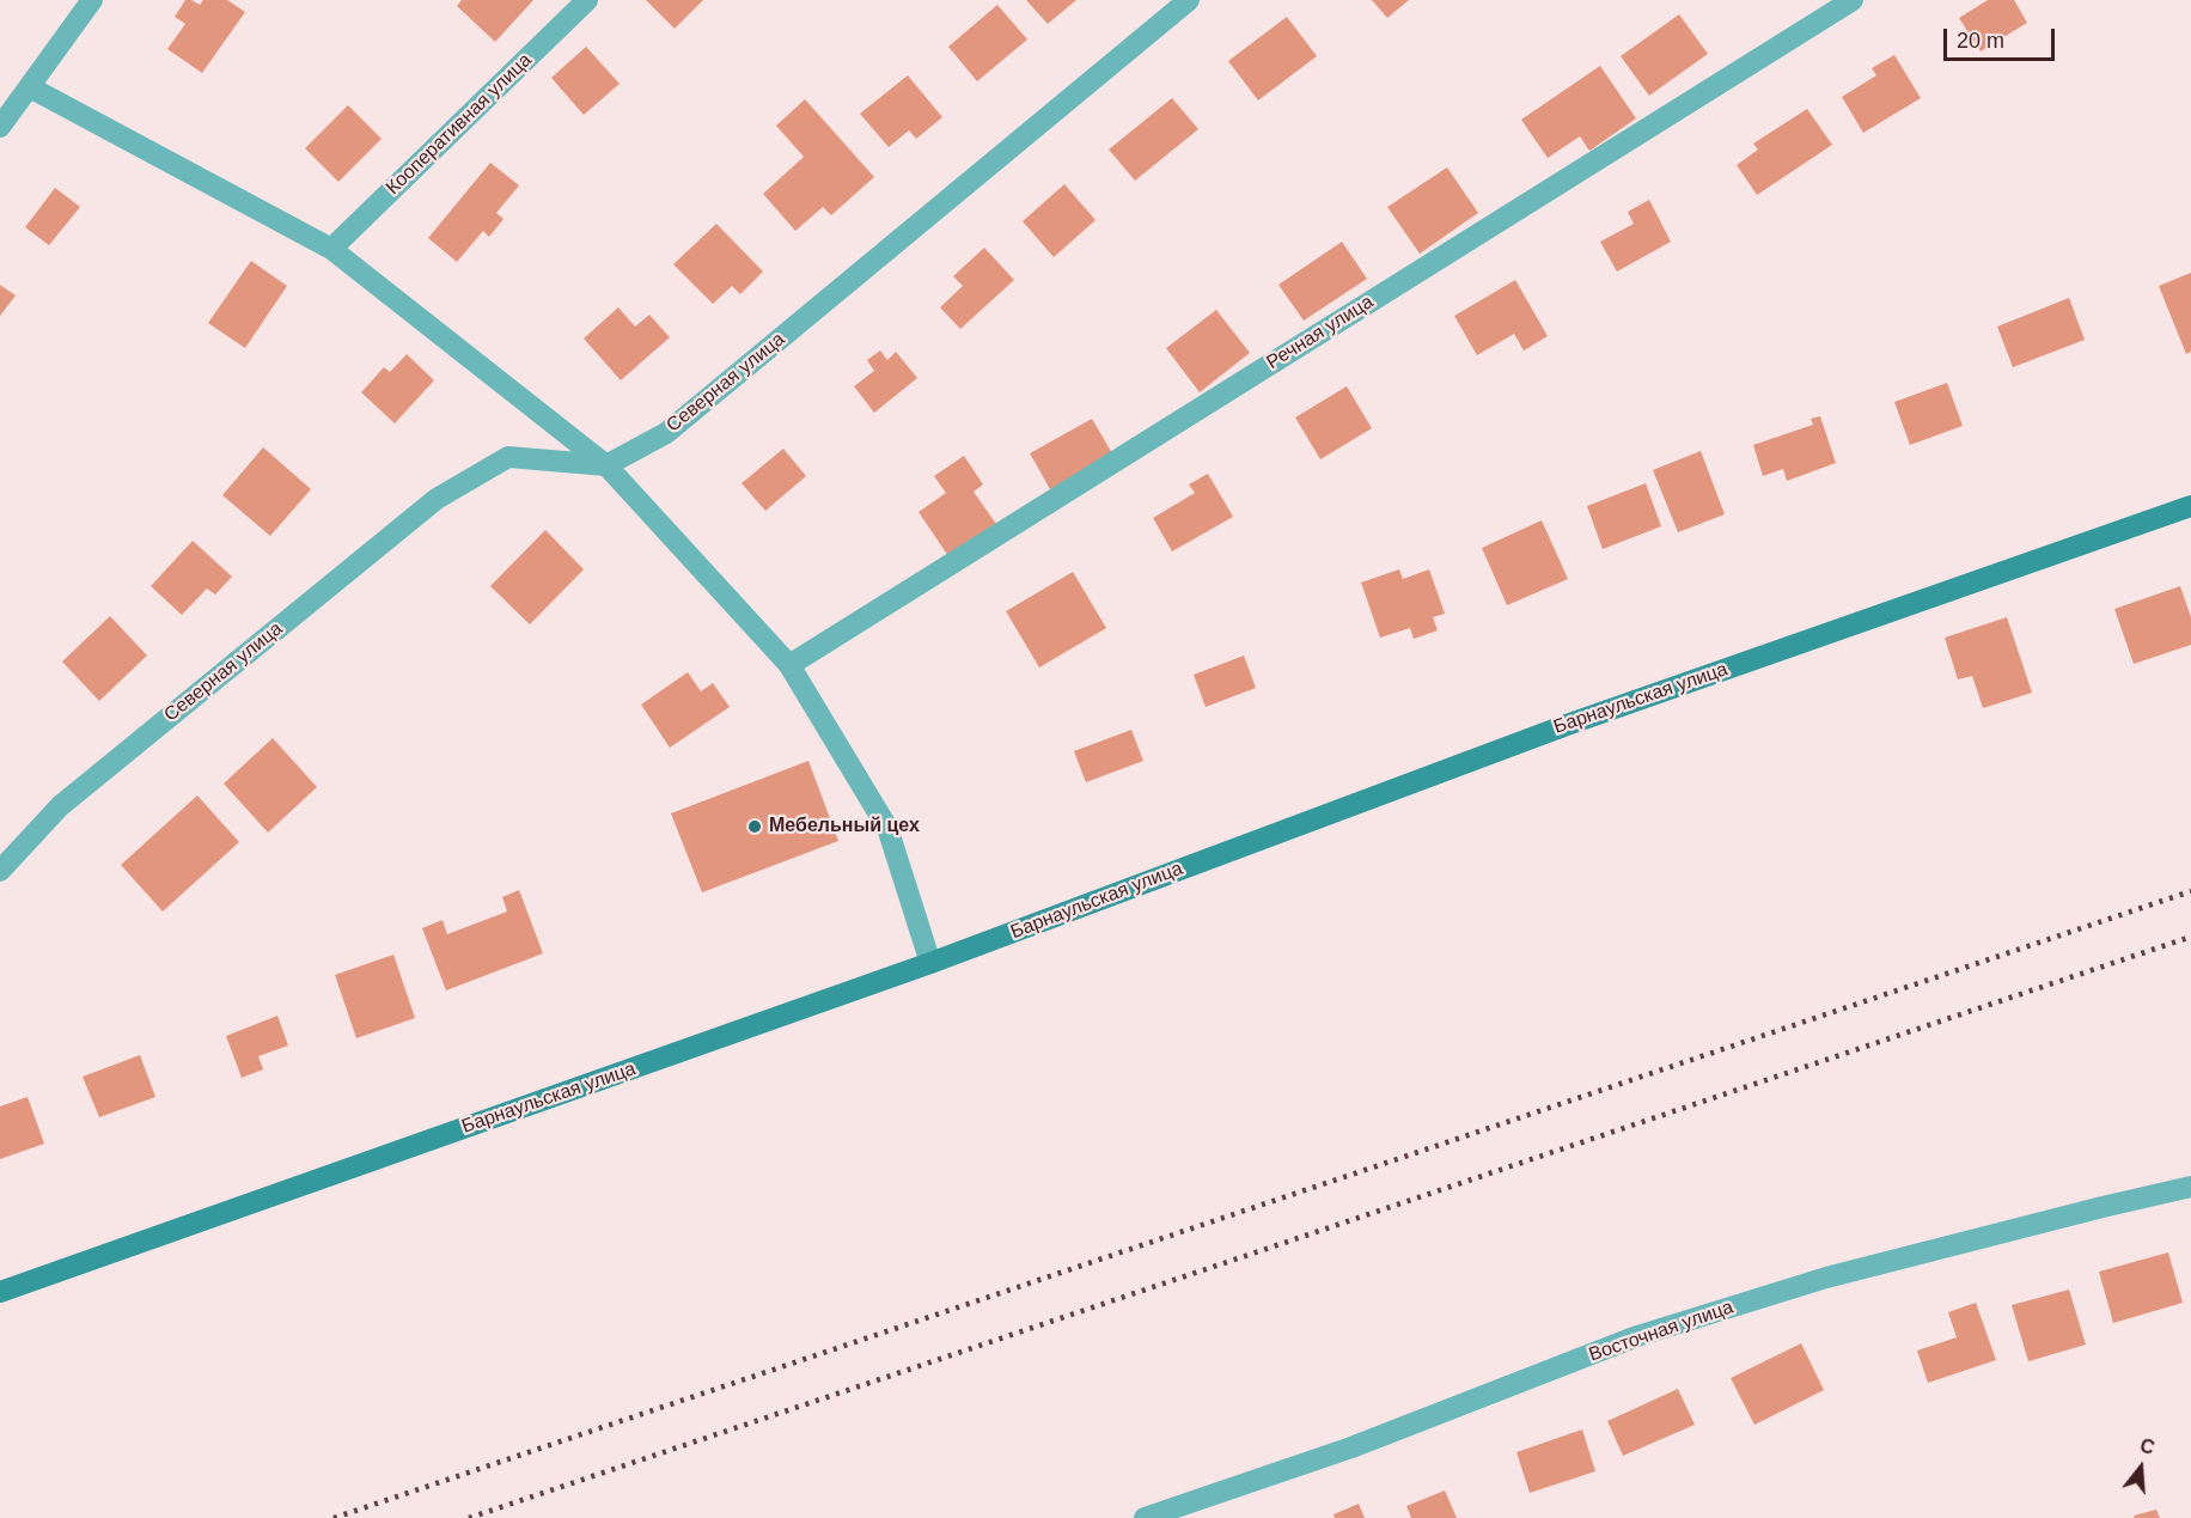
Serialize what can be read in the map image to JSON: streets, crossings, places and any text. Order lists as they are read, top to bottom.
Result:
{
  "streets": {
    "street": [
      "Кооперативная улица",
      "Речная улица",
      "Северная улица",
      "Барнаульская улица",
      "Восточная улица"
    ]
  },
  "places": ["Мебельный цех"],
  "scale_bar": "20 m",
  "north": "top"
}
